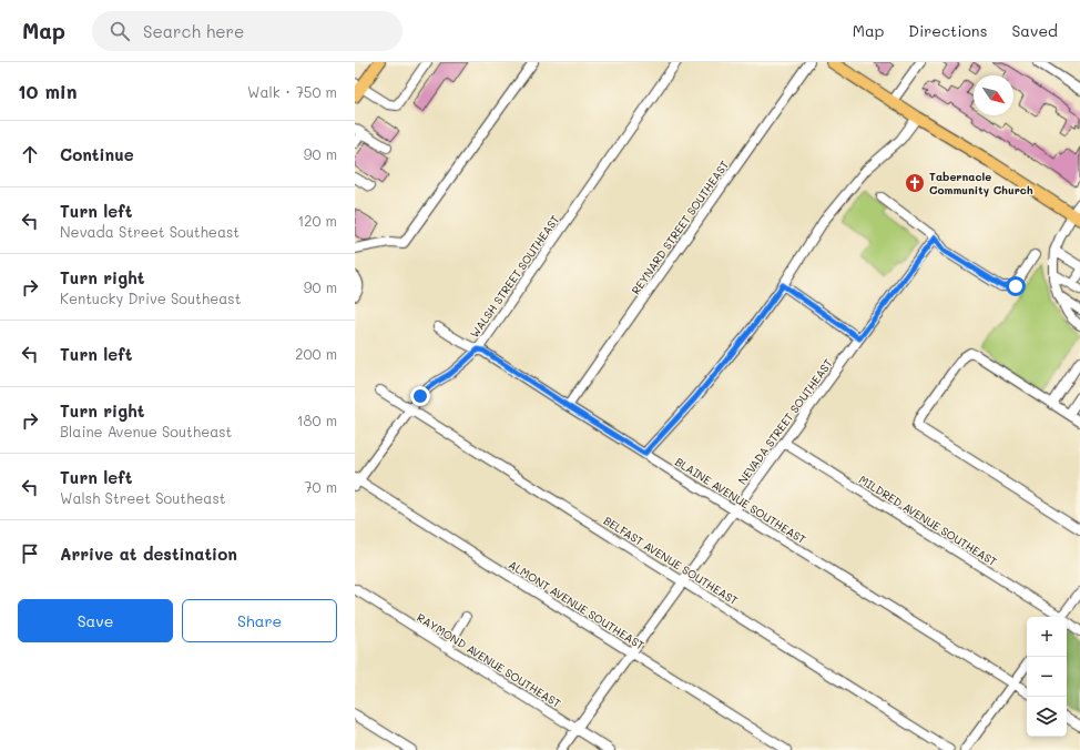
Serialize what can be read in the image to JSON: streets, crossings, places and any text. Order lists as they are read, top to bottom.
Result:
{
  "streets": {
    "street": [
      "REYNARD STREET SOUTHEAST",
      "WALSH STREET SOUTHEAST",
      "NEVADA STREET SOUTHEAST",
      "BLAINE AVENUE SOUTHEAST",
      "MILDRED AVENUE SOUTHEAST",
      "BELFAST AVENUE SOUTHEAST",
      "ALMONT AVENUE SOUTHEAST",
      "RAYMOND AVENUE SOUTHEAST"
    ]
  },
  "crossings": [
    ["REYNARD STREET SOUTHEAST", "BLAINE AVENUE SOUTHEAST"],
    ["WALSH STREET SOUTHEAST", "BLAINE AVENUE SOUTHEAST"],
    ["WALSH STREET SOUTHEAST", "BELFAST AVENUE SOUTHEAST"],
    ["WALSH STREET SOUTHEAST", "ALMONT AVENUE SOUTHEAST"],
    ["NEVADA STREET SOUTHEAST", "BLAINE AVENUE SOUTHEAST"],
    ["NEVADA STREET SOUTHEAST", "MILDRED AVENUE SOUTHEAST"],
    ["NEVADA STREET SOUTHEAST", "BELFAST AVENUE SOUTHEAST"],
    ["NEVADA STREET SOUTHEAST", "ALMONT AVENUE SOUTHEAST"],
    ["NEVADA STREET SOUTHEAST", "RAYMOND AVENUE SOUTHEAST"]
  ],
  "places": {
    "church": ["Tabernacle Community Church"]
  },
  "north": "bottom right",
  "page": {
    "header": "Map",
    "search": "Search here",
    "nav": ["Map", "Directions", "Saved"],
    "heading": ["10 min", "Walk · 750 m"],
    "list": [
      ["Continue", "90 m"],
      ["Turn left", "Nevada Street Southeast", "120 m"],
      ["Turn right", "Kentucky Drive Southeast", "90 m"],
      ["Turn left", "200 m"],
      ["Turn right", "Blaine Avenue Southeast", "180 m"],
      ["Turn left", "Walsh Street Southeast", "70 m"],
      "Arrive at destination"
    ],
    "buttons": ["Save", "Share"],
    "map_buttons": ["+", "−"]
  }
}
